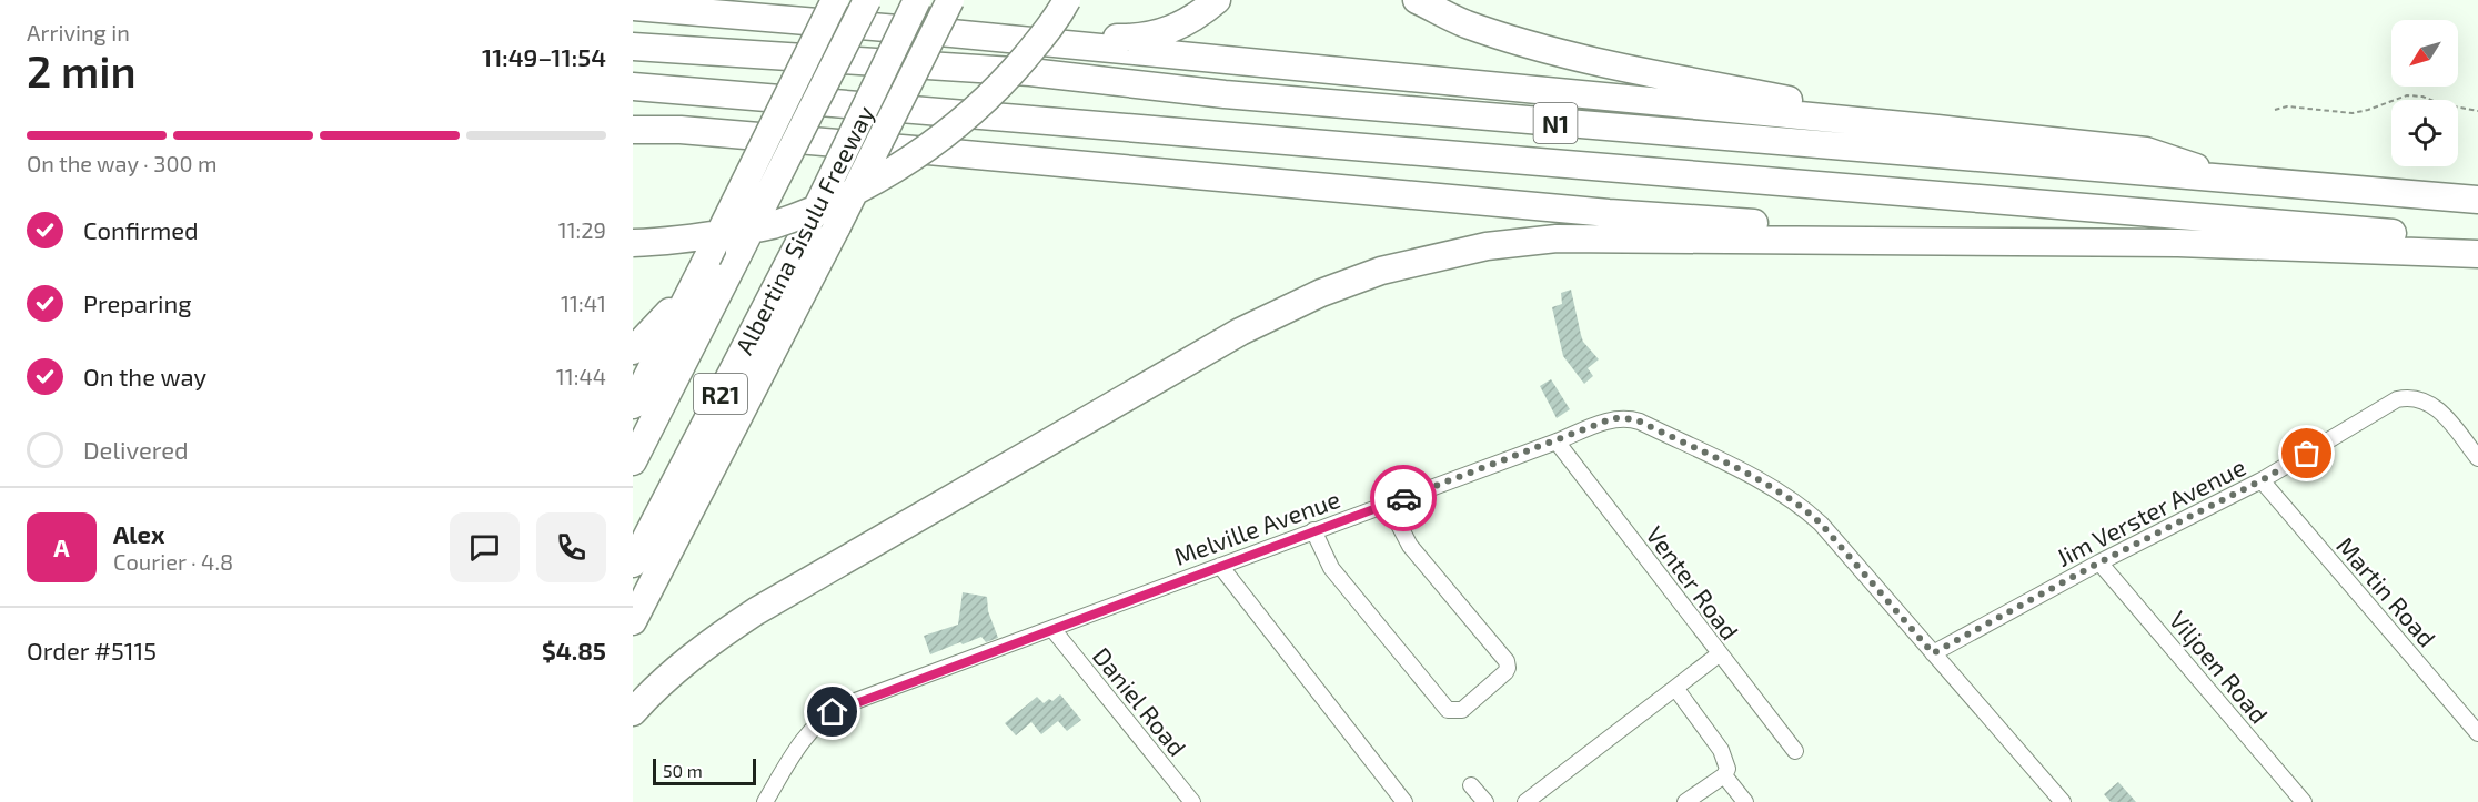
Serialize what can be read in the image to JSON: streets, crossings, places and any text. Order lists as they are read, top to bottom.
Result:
{
  "streets": {
    "highway": ["N1", "Albertina Sisulu Freeway", "R21"],
    "street": [
      "Jim Verster Avenue",
      "Melville Avenue",
      "Venter Road",
      "Martin Road",
      "Viljoen Road",
      "Daniel Road"
    ]
  },
  "crossings": [
    ["Jim Verster Avenue", "Melville Avenue"],
    ["Jim Verster Avenue", "Martin Road"],
    ["Jim Verster Avenue", "Viljoen Road"],
    ["Melville Avenue", "Venter Road"],
    ["Melville Avenue", "Daniel Road"]
  ],
  "scale_bar": "50 m",
  "north": "bottom left",
  "page": {
    "heading": ["2 min", "Arriving in", "11:49–11:54"],
    "panel": [
      "Alex",
      "Courier · 4.8",
      "Order #5115",
      "$4.85"
    ],
    "bar": "On the way · 300 m",
    "list": [
      ["Confirmed", "11:29"],
      ["Preparing", "11:41"],
      ["On the way", "11:44"],
      "Delivered"
    ],
    "round": "A",
    "scale": "50 m"
  }
}
